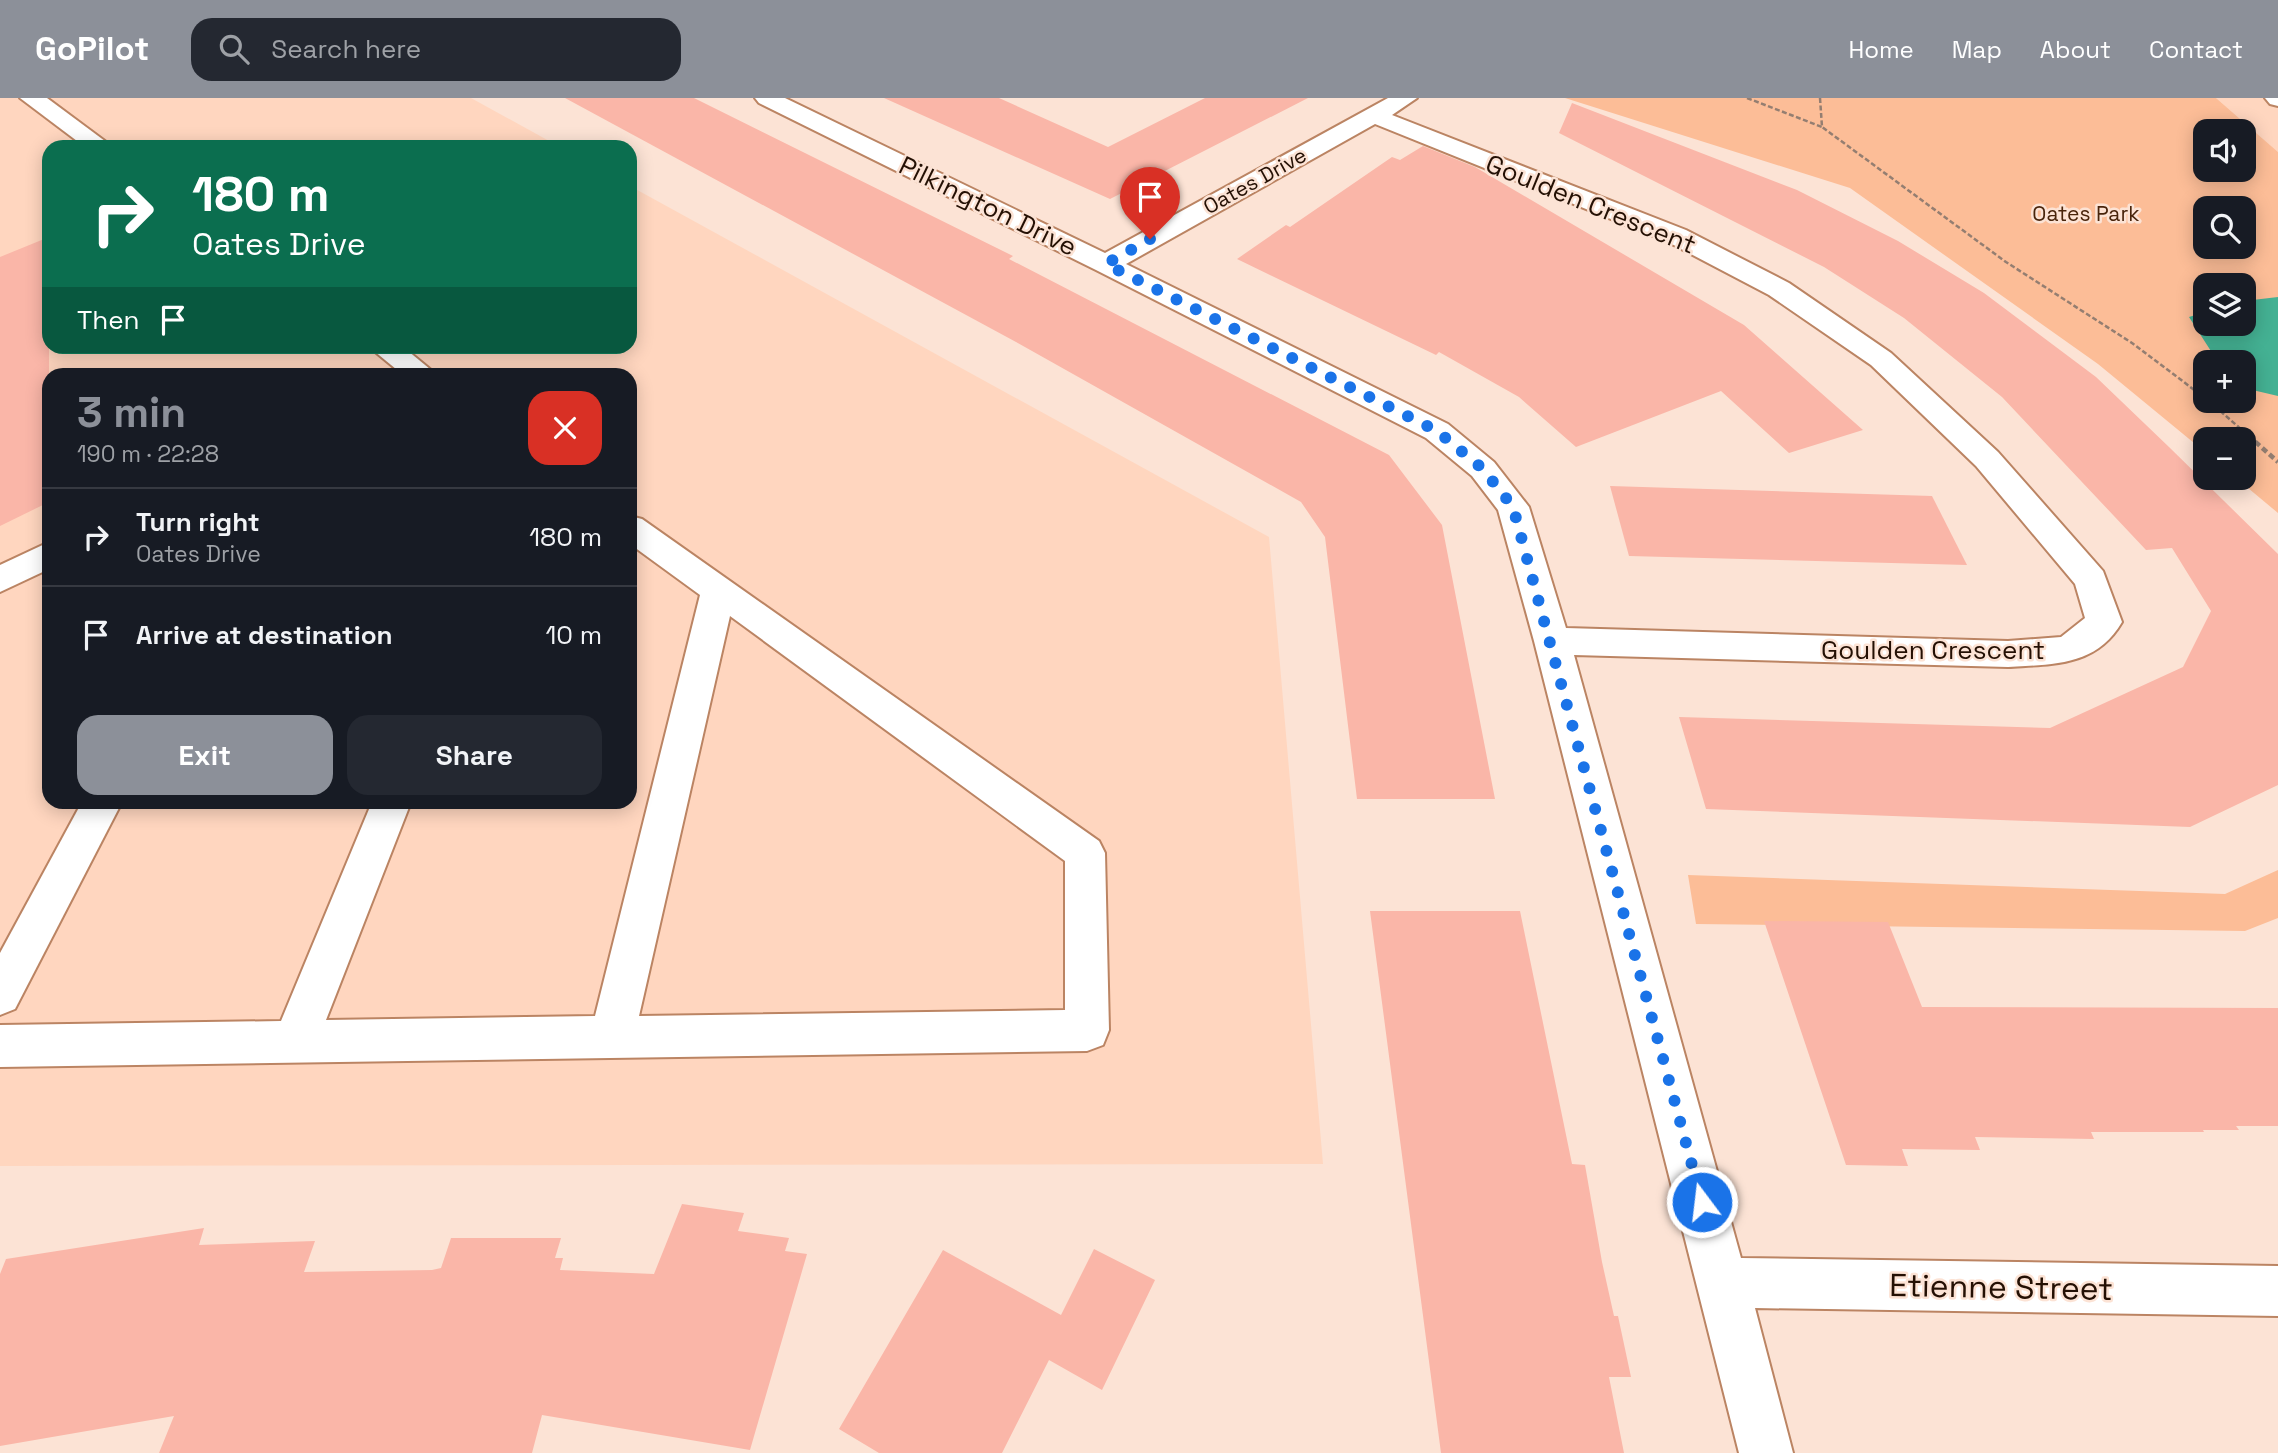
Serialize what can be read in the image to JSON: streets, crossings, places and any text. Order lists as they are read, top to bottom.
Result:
{
  "streets": {
    "street": [
      "Oates Drive",
      "Goulden Crescent",
      "Pilkington Drive",
      "Etienne Street"
    ]
  },
  "crossings": [
    ["Oates Drive", "Goulden Crescent"],
    ["Oates Drive", "Pilkington Drive"],
    ["Goulden Crescent", "Pilkington Drive"],
    ["Pilkington Drive", "Etienne Street"]
  ],
  "parks": ["Oates Park"],
  "page": {
    "header": "GoPilot",
    "search": "Search here",
    "nav": [
      "Home",
      "Map",
      "About",
      "Contact"
    ],
    "map_buttons": ["+", "−"],
    "turn": ["180 m", "Oates Drive"],
    "then": "Then",
    "heading": ["3 min", "190 m · 22:28"],
    "list": [
      {
        "name": "Turn right",
        "note": "Oates Drive",
        "value": "180 m"
      },
      {
        "name": "Arrive at destination",
        "value": "10 m"
      }
    ],
    "buttons": ["Exit", "Share"]
  }
}
